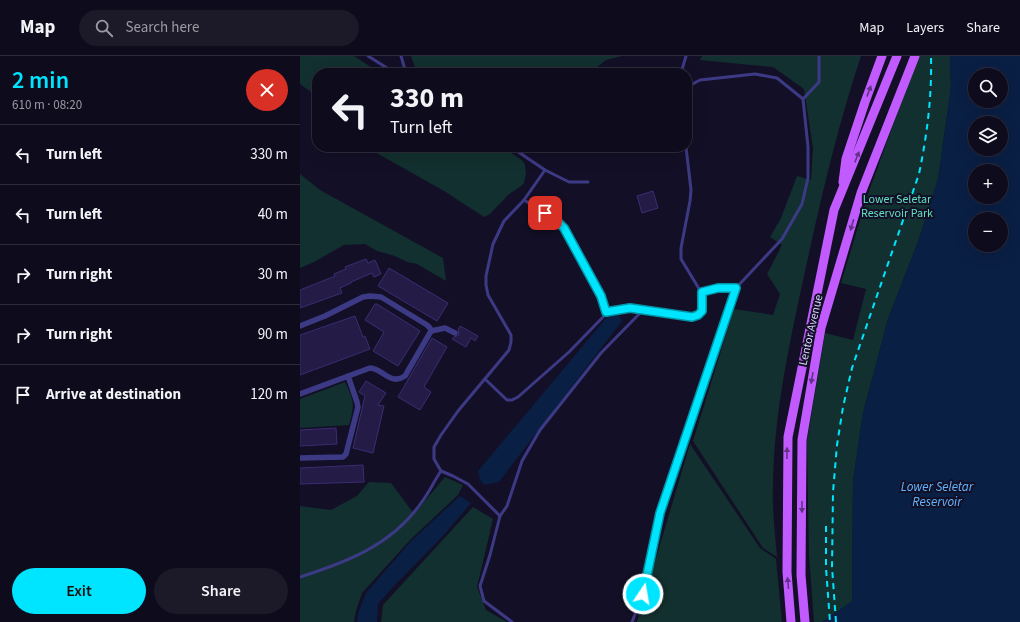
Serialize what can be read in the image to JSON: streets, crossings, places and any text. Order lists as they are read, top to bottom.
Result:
{
  "streets": {
    "main road": ["Lentor Avenue"]
  },
  "water": ["Lower Seletar Reservoir"],
  "parks": ["Lower Seletar Reservoir Park"],
  "page": {
    "header": "Map",
    "search": "Search here",
    "nav": ["Map", "Layers", "Share"],
    "heading": ["2 min", "610 m · 08:20"],
    "map_buttons": ["+", "−"],
    "turn": ["330 m", "Turn left"],
    "list": [
      {
        "name": "Turn left",
        "value": "330 m"
      },
      {
        "name": "Turn left",
        "value": "40 m"
      },
      {
        "name": "Turn right",
        "value": "30 m"
      },
      {
        "name": "Turn right",
        "value": "90 m"
      },
      {
        "name": "Arrive at destination",
        "value": "120 m"
      }
    ],
    "buttons": ["Exit", "Share"]
  }
}
